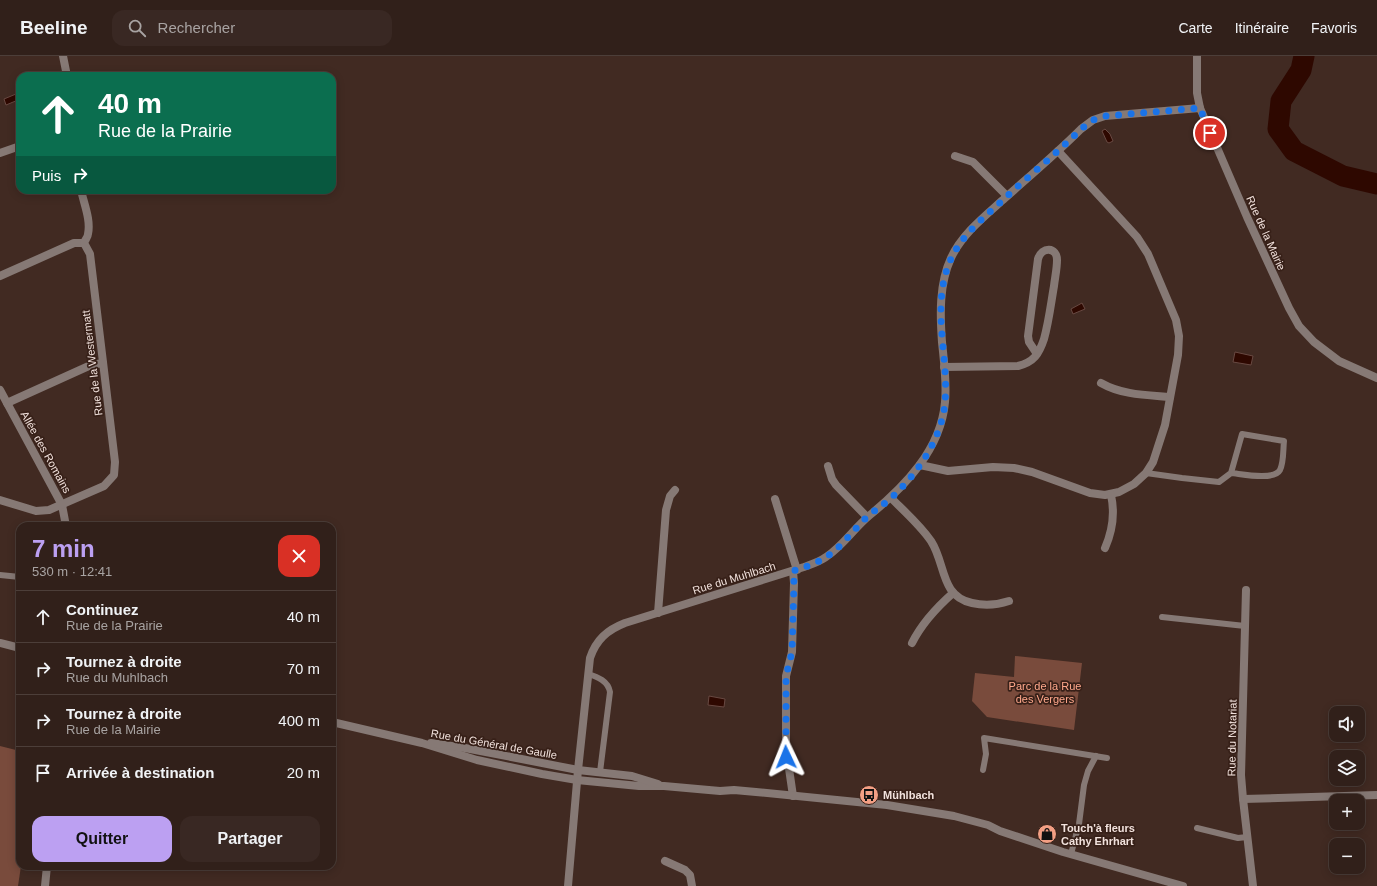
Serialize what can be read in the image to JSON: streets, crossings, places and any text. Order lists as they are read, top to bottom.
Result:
{
  "streets": {
    "street": [
      "Rue de la Mairie",
      "Rue de la Westermatt",
      "Allée des Romains",
      "Rue du Muhlbach",
      "Rue du Notariat",
      "Rue du Général de Gaulle"
    ]
  },
  "crossings": [
    ["Rue de la Mairie", "Rue du Muhlbach"],
    ["Rue de la Westermatt", "Allée des Romains"],
    ["Rue du Muhlbach", "Rue du Général de Gaulle"]
  ],
  "parks": ["Parc de la Rue des Vergers"],
  "places": {
    "bus stop": ["Mühlbach"],
    "shop": ["Touch'à fleurs Cathy Ehrhart"]
  },
  "page": {
    "header": "Beeline",
    "search": "Rechercher",
    "nav": ["Carte", "Itinéraire", "Favoris"],
    "turn": ["40 m", "Rue de la Prairie"],
    "then": "Puis",
    "heading": ["7 min", "530 m · 12:41"],
    "list": [
      {
        "name": "Continuez",
        "note": "Rue de la Prairie",
        "value": "40 m"
      },
      {
        "name": "Tournez à droite",
        "note": "Rue du Muhlbach",
        "value": "70 m"
      },
      {
        "name": "Tournez à droite",
        "note": "Rue de la Mairie",
        "value": "400 m"
      },
      {
        "name": "Arrivée à destination",
        "value": "20 m"
      }
    ],
    "map_buttons": ["+", "−"],
    "buttons": ["Quitter", "Partager"]
  }
}
